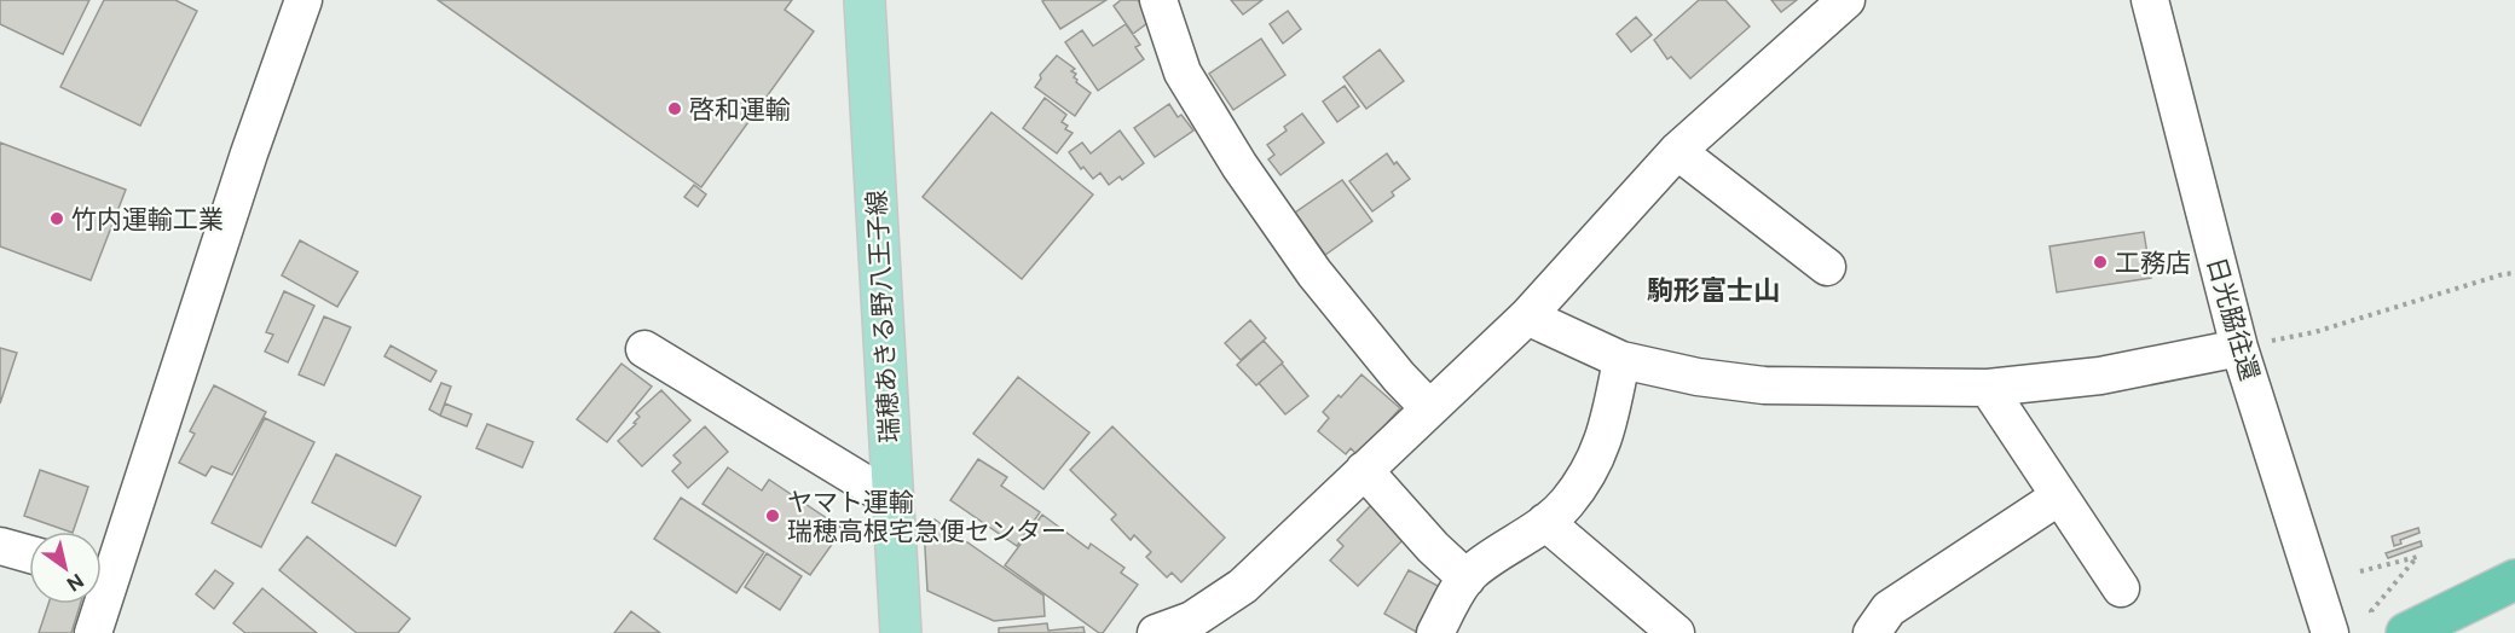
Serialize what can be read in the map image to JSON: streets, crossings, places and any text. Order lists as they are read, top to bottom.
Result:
{
  "streets": {
    "main road": ["瑞穂あきる野八王子線"],
    "street": ["日光脇往還"]
  },
  "districts": ["駒形富士山"],
  "places": [
    "啓和運輸",
    "竹内運輸工業",
    "工務店",
    "ヤマト運輸 瑞穂高根宅急便センター"
  ],
  "north": "bottom right"
}
